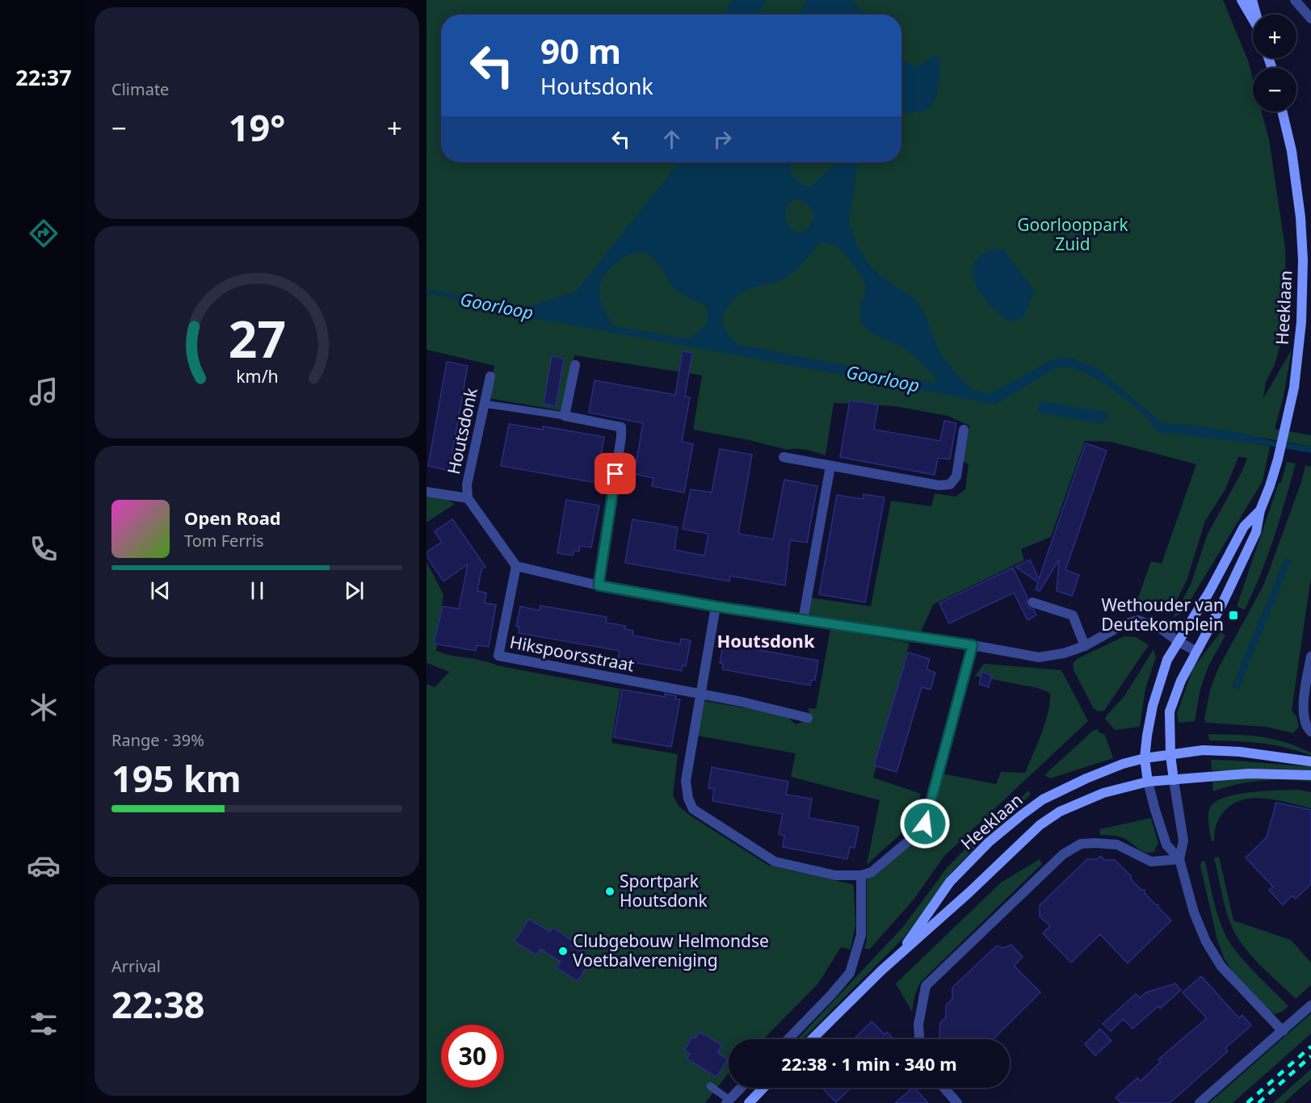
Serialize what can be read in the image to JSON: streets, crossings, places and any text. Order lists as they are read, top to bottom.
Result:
{
  "streets": {
    "main road": ["Heeklaan"],
    "street": ["Houtsdonk", "Hikspoorsstraat"]
  },
  "crossings": [
    ["Houtsdonk", "Hikspoorsstraat"]
  ],
  "districts": ["Houtsdonk"],
  "water": ["Goorloop"],
  "parks": ["Goorlooppark Zuid"],
  "places": {
    "transit": ["Wethouder van Deutekomplein"],
    "other": ["Sportpark Houtsdonk", "Clubgebouw Helmondse Voetbalvereniging"]
  },
  "page": {
    "tabs": "22:37",
    "tile": [
      "Climate",
      ["Range · 39%", "195 km"],
      ["Arrival", "22:38"]
    ],
    "map_buttons": ["+", "−"],
    "turn": ["90 m", "Houtsdonk"],
    "heat": ["−", "19°", "+"],
    "song": ["Open Road", "Tom Ferris"],
    "limit": "30",
    "trip": "22:38 · 1 min · 340 m",
    "gauge": ["27", "km/h"]
  }
}
